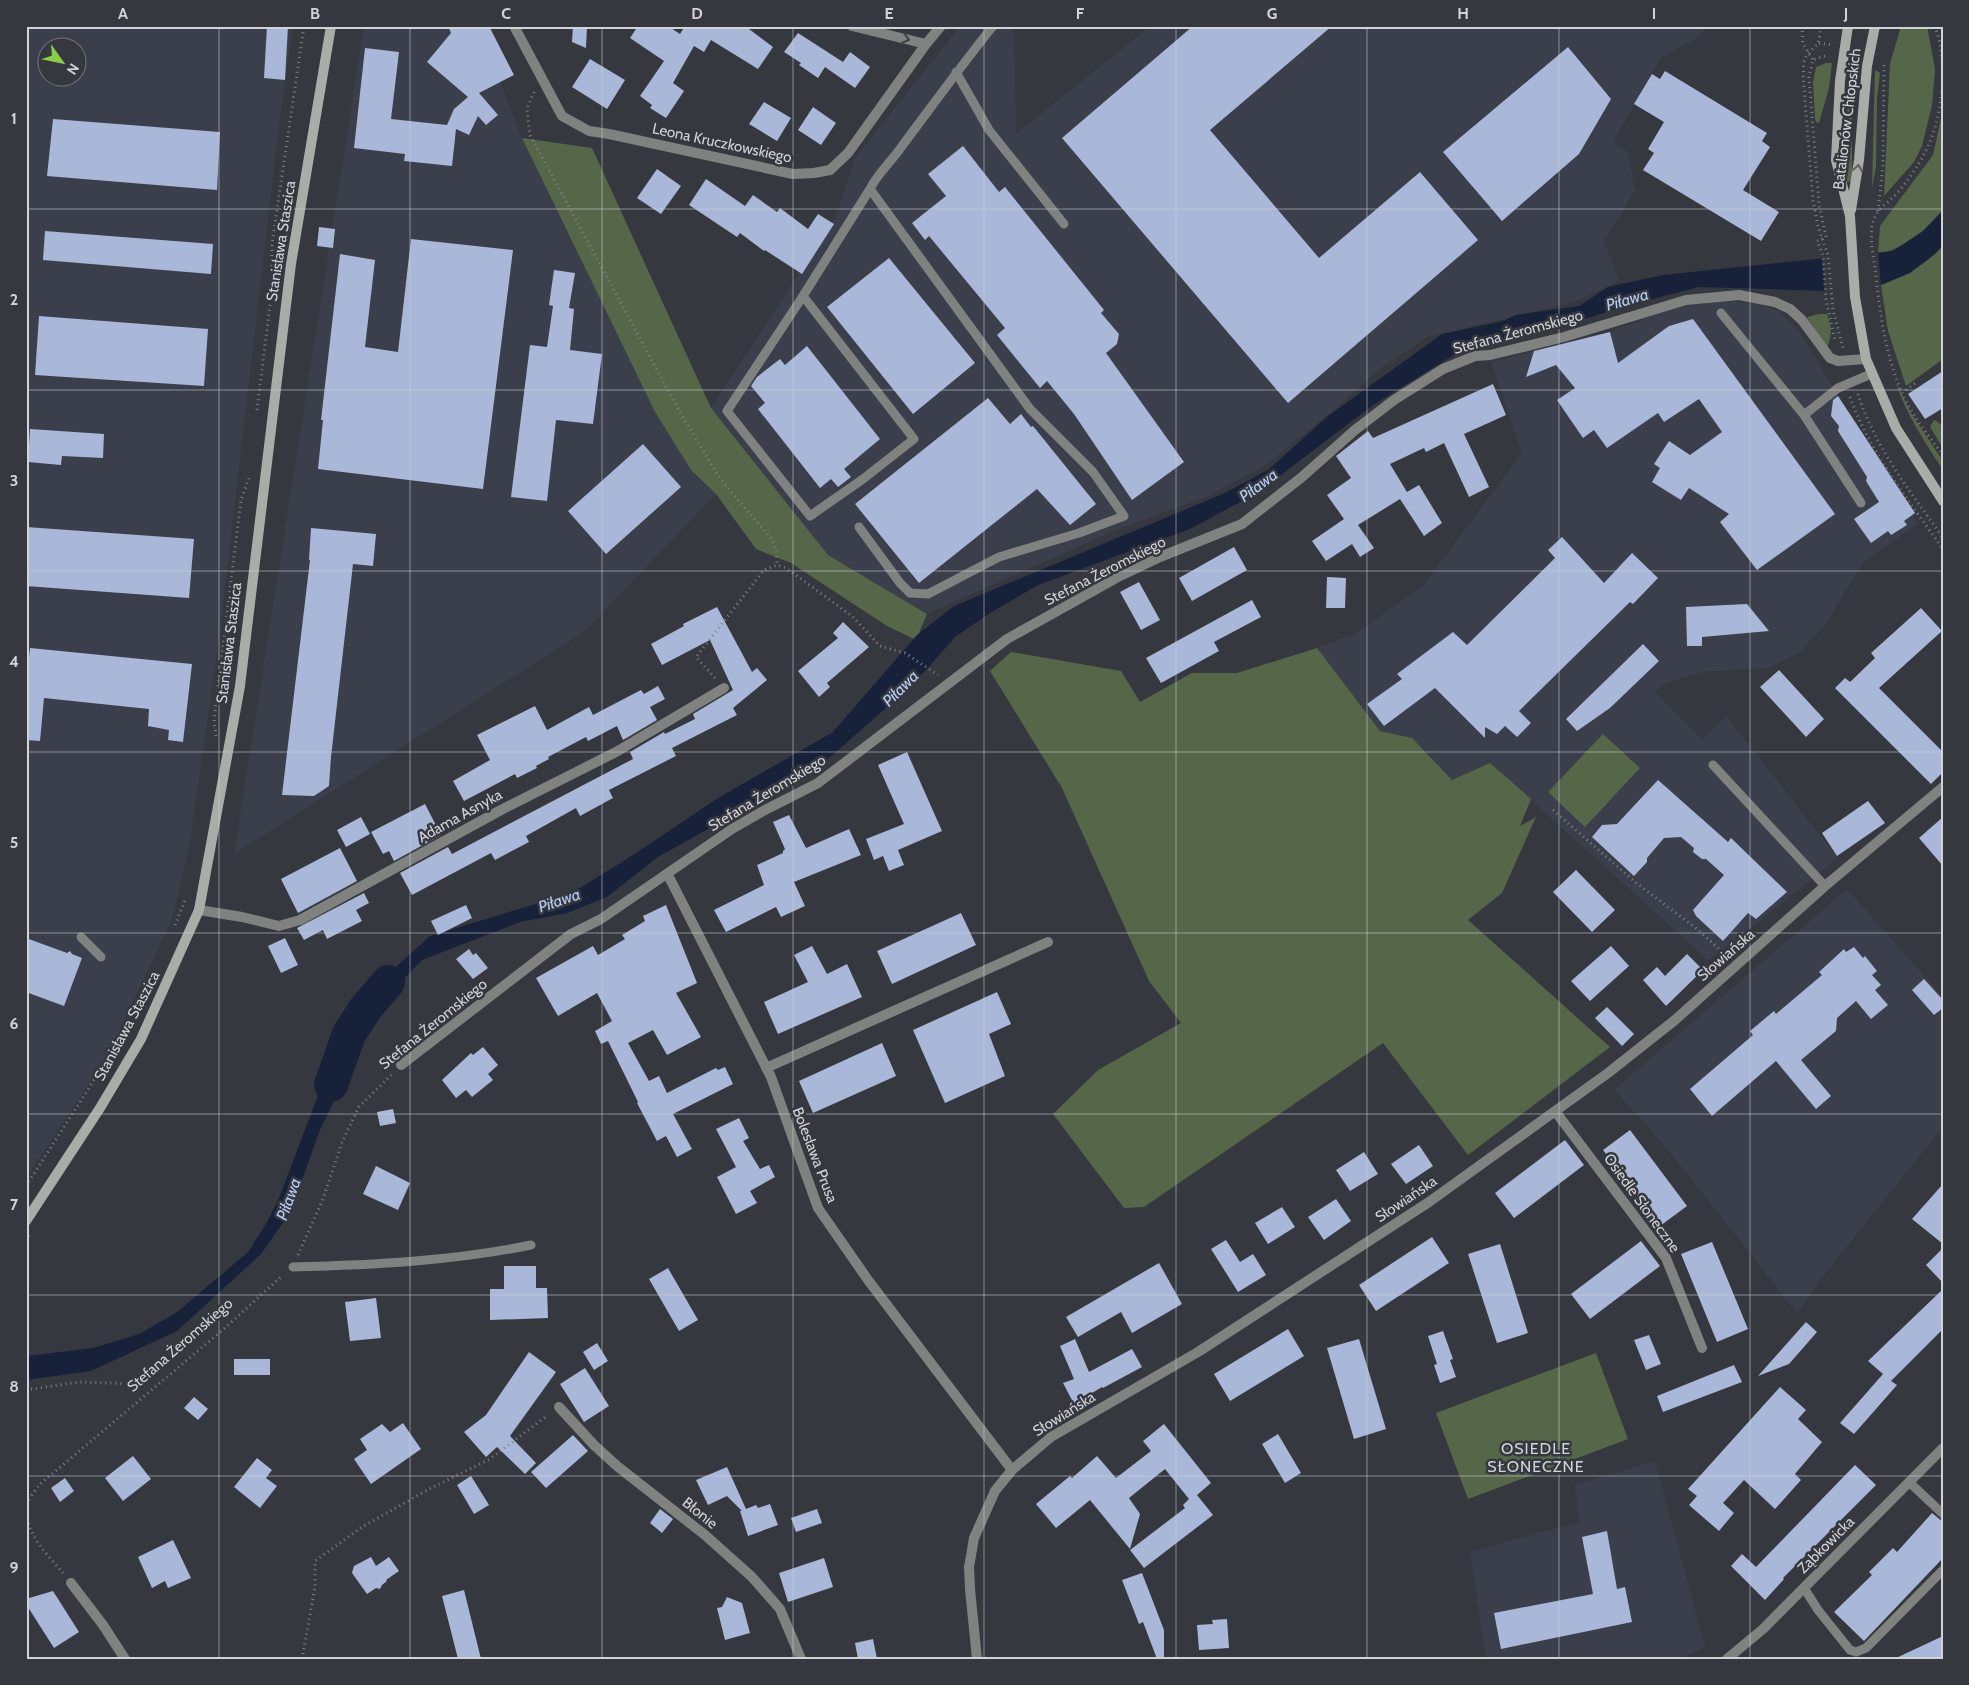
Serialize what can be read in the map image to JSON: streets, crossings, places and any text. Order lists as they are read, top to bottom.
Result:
{
  "streets": {
    "main road": ["Batalionów Chłopskich", "Stanisława Staszica"],
    "street": [
      "Leona Kruczkowskiego",
      "Stefana Żeromskiego",
      "Adama Asnyka",
      "Słowiańska",
      "Bolesława Prusa",
      "Osiedle Słoneczne",
      "Błonie",
      "Ząbkowicka"
    ]
  },
  "crossings": [
    ["Batalionów Chłopskich", "Stefana Żeromskiego"],
    ["Stanisława Staszica", "Adama Asnyka"],
    ["Stefana Żeromskiego", "Bolesława Prusa"],
    ["Słowiańska", "Bolesława Prusa"],
    ["Słowiańska", "Osiedle Słoneczne"]
  ],
  "districts": ["OSIEDLE SŁONECZNE"],
  "water": ["Piława"],
  "north": "bottom right",
  "grid": {
    "columns": [
      "A",
      "B",
      "C",
      "D",
      "E",
      "F",
      "G",
      "H",
      "I",
      "J"
    ],
    "rows": [
      "1",
      "2",
      "3",
      "4",
      "5",
      "6",
      "7",
      "8",
      "9"
    ]
  }
}
